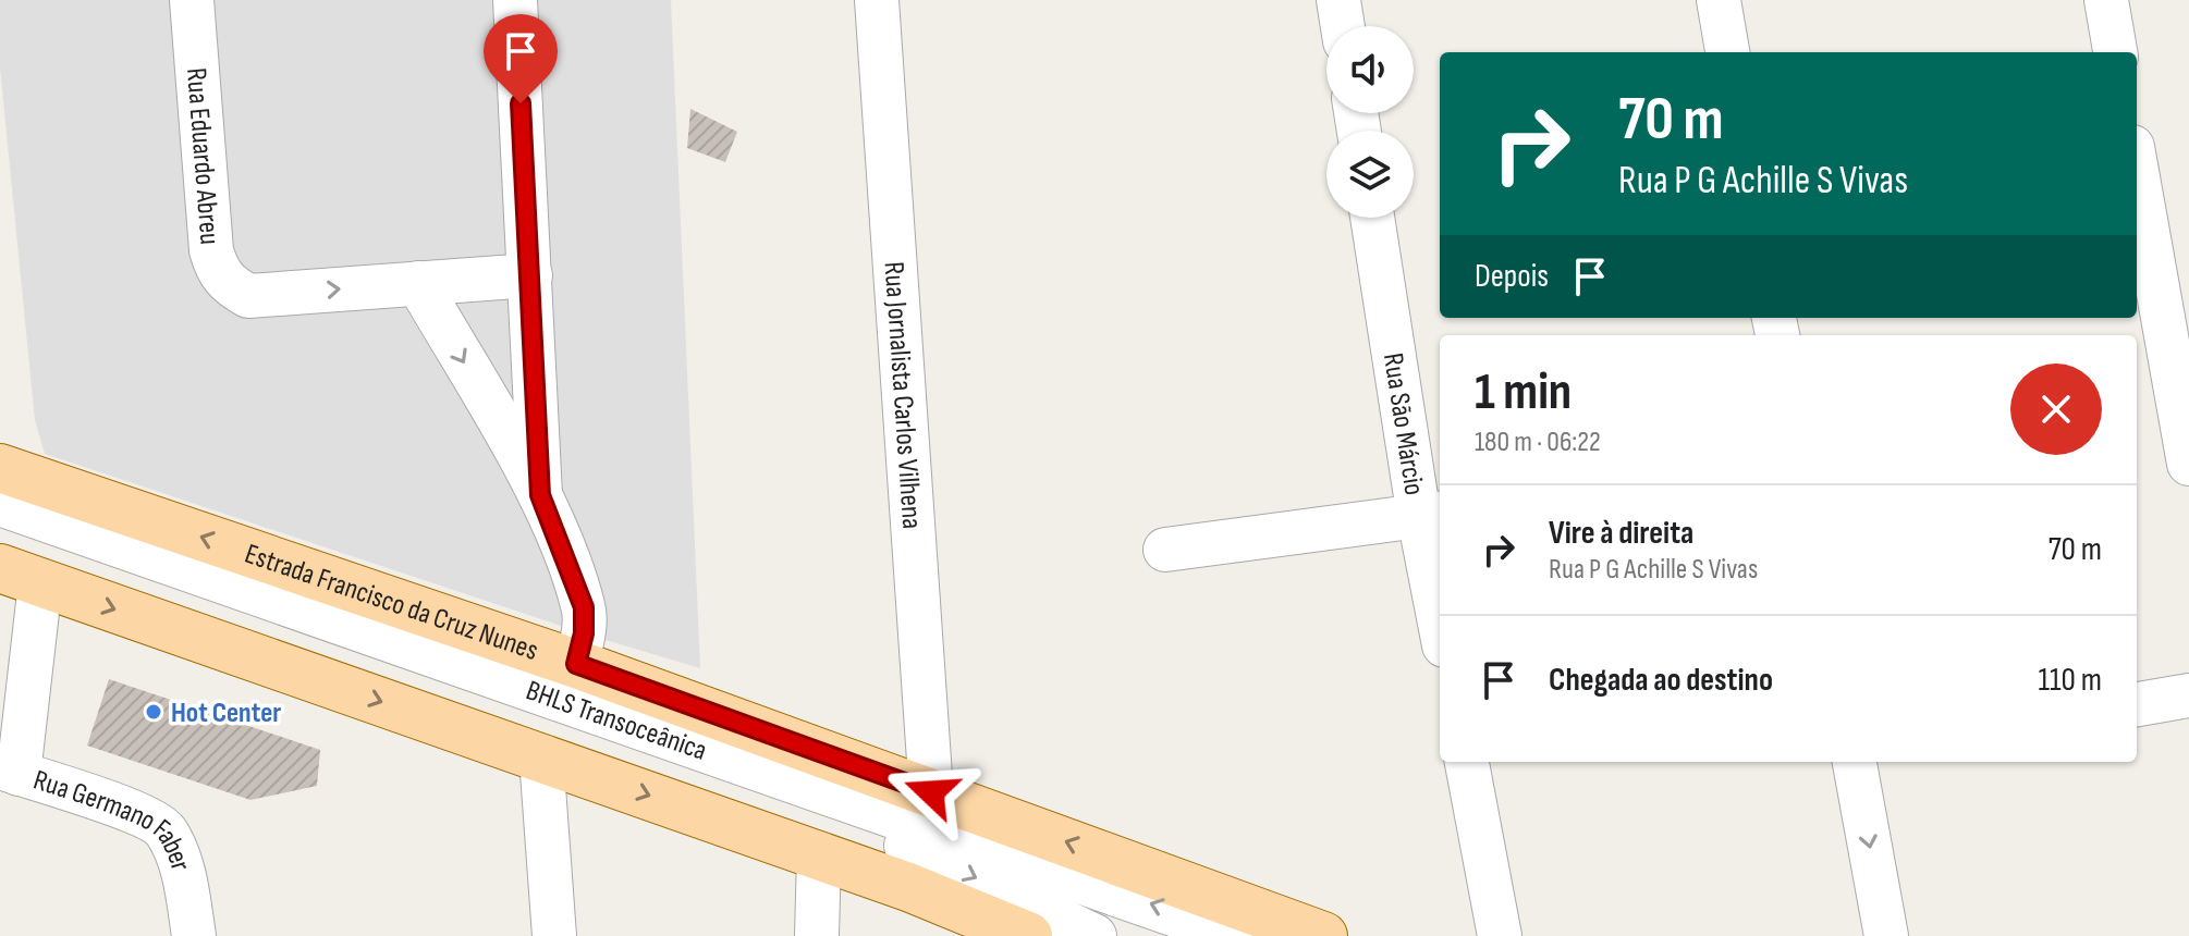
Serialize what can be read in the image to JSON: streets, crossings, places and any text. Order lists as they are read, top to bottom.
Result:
{
  "streets": {
    "main road": ["Estrada Francisco da Cruz Nunes"],
    "street": [
      "Rua Eduardo Abreu",
      "Rua Jornalista Carlos Vilhena",
      "Rua São Márcio",
      "BHLS Transoceânica",
      "Rua Germano Faber"
    ]
  },
  "crossings": [
    ["Rua Jornalista Carlos Vilhena", "Estrada Francisco da Cruz Nunes"]
  ],
  "places": ["Hot Center"],
  "page": {
    "turn": ["70 m", "Rua P G Achille S Vivas"],
    "then": "Depois",
    "heading": ["1 min", "180 m · 06:22"],
    "list": [
      {
        "name": "Vire à direita",
        "note": "Rua P G Achille S Vivas",
        "value": "70 m"
      },
      {
        "name": "Chegada ao destino",
        "value": "110 m"
      }
    ]
  }
}
